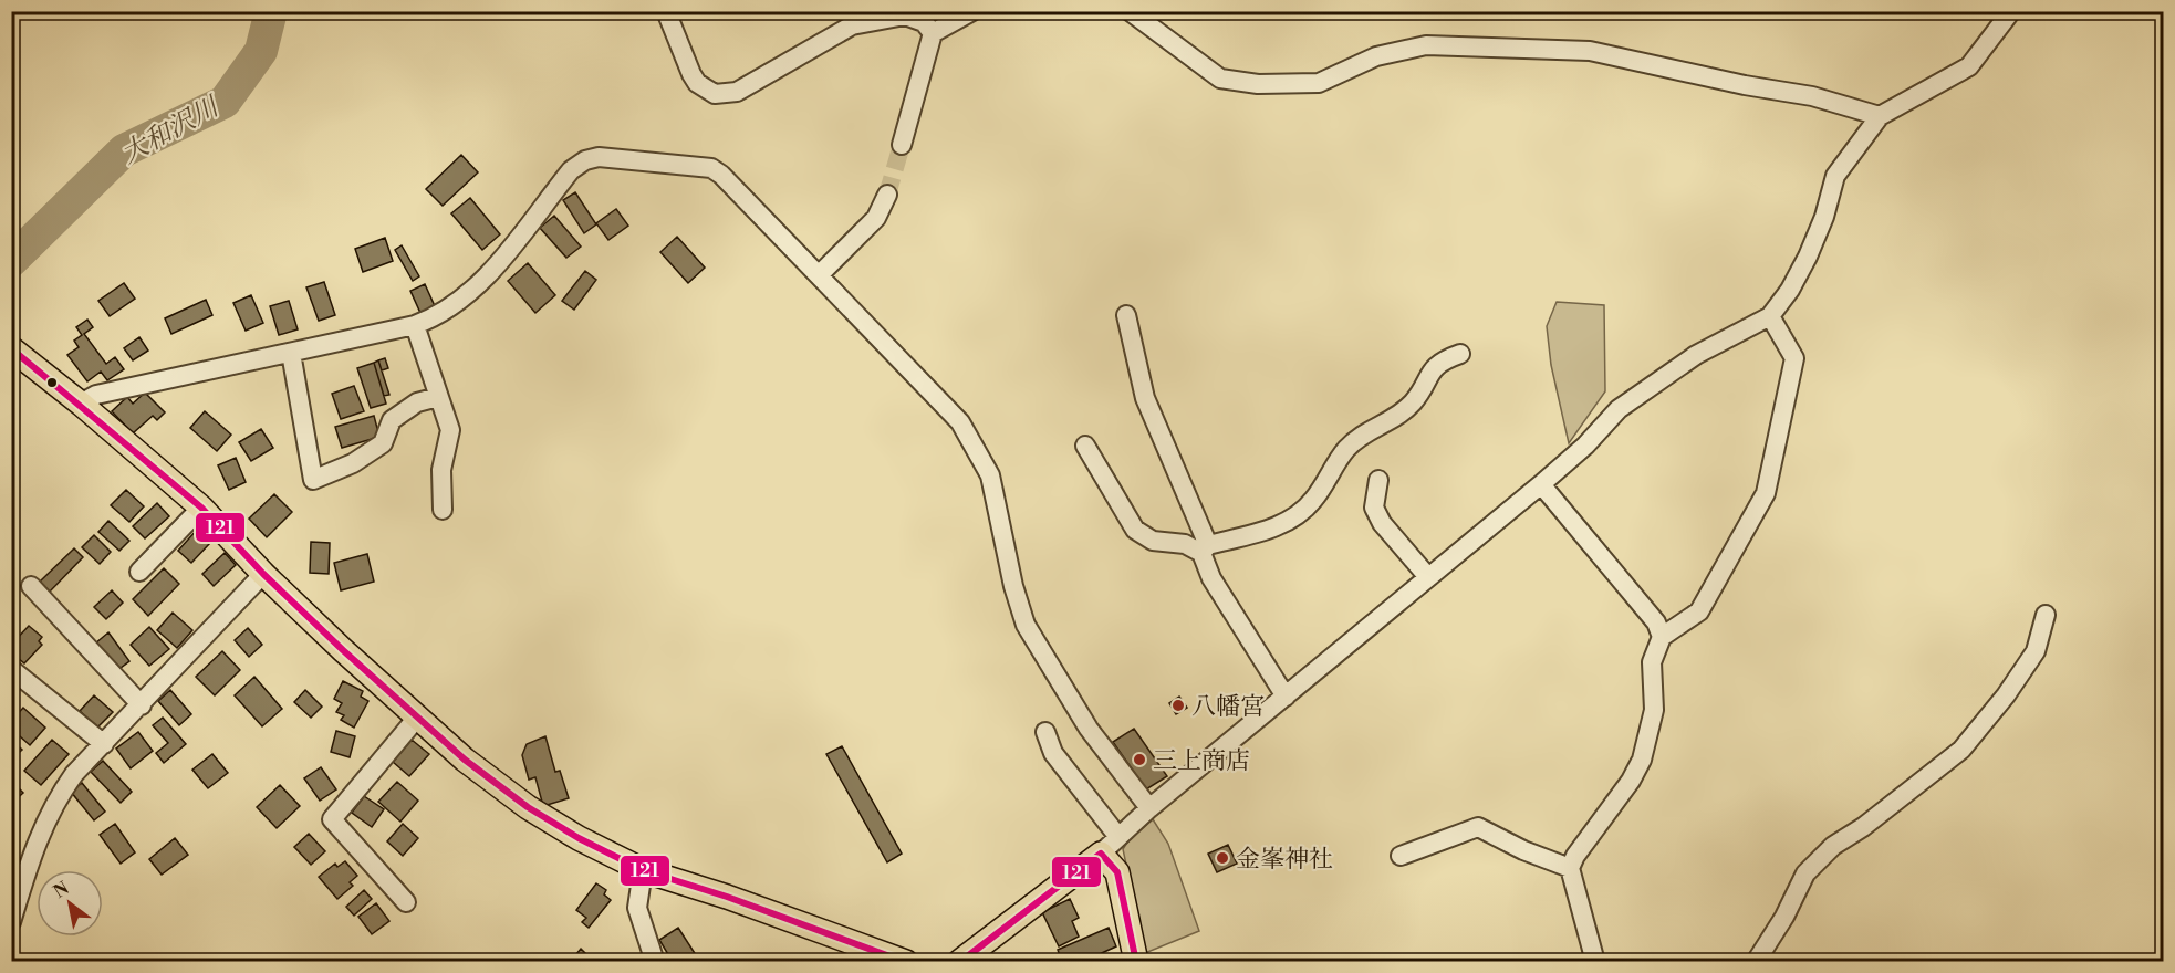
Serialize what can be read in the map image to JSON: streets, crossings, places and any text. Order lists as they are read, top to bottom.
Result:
{
  "water": ["大和沢川"],
  "places": ["八幡宮", "三上商店", "金峯神社"],
  "lines": ["transit line 121"],
  "north": "top left"
}
